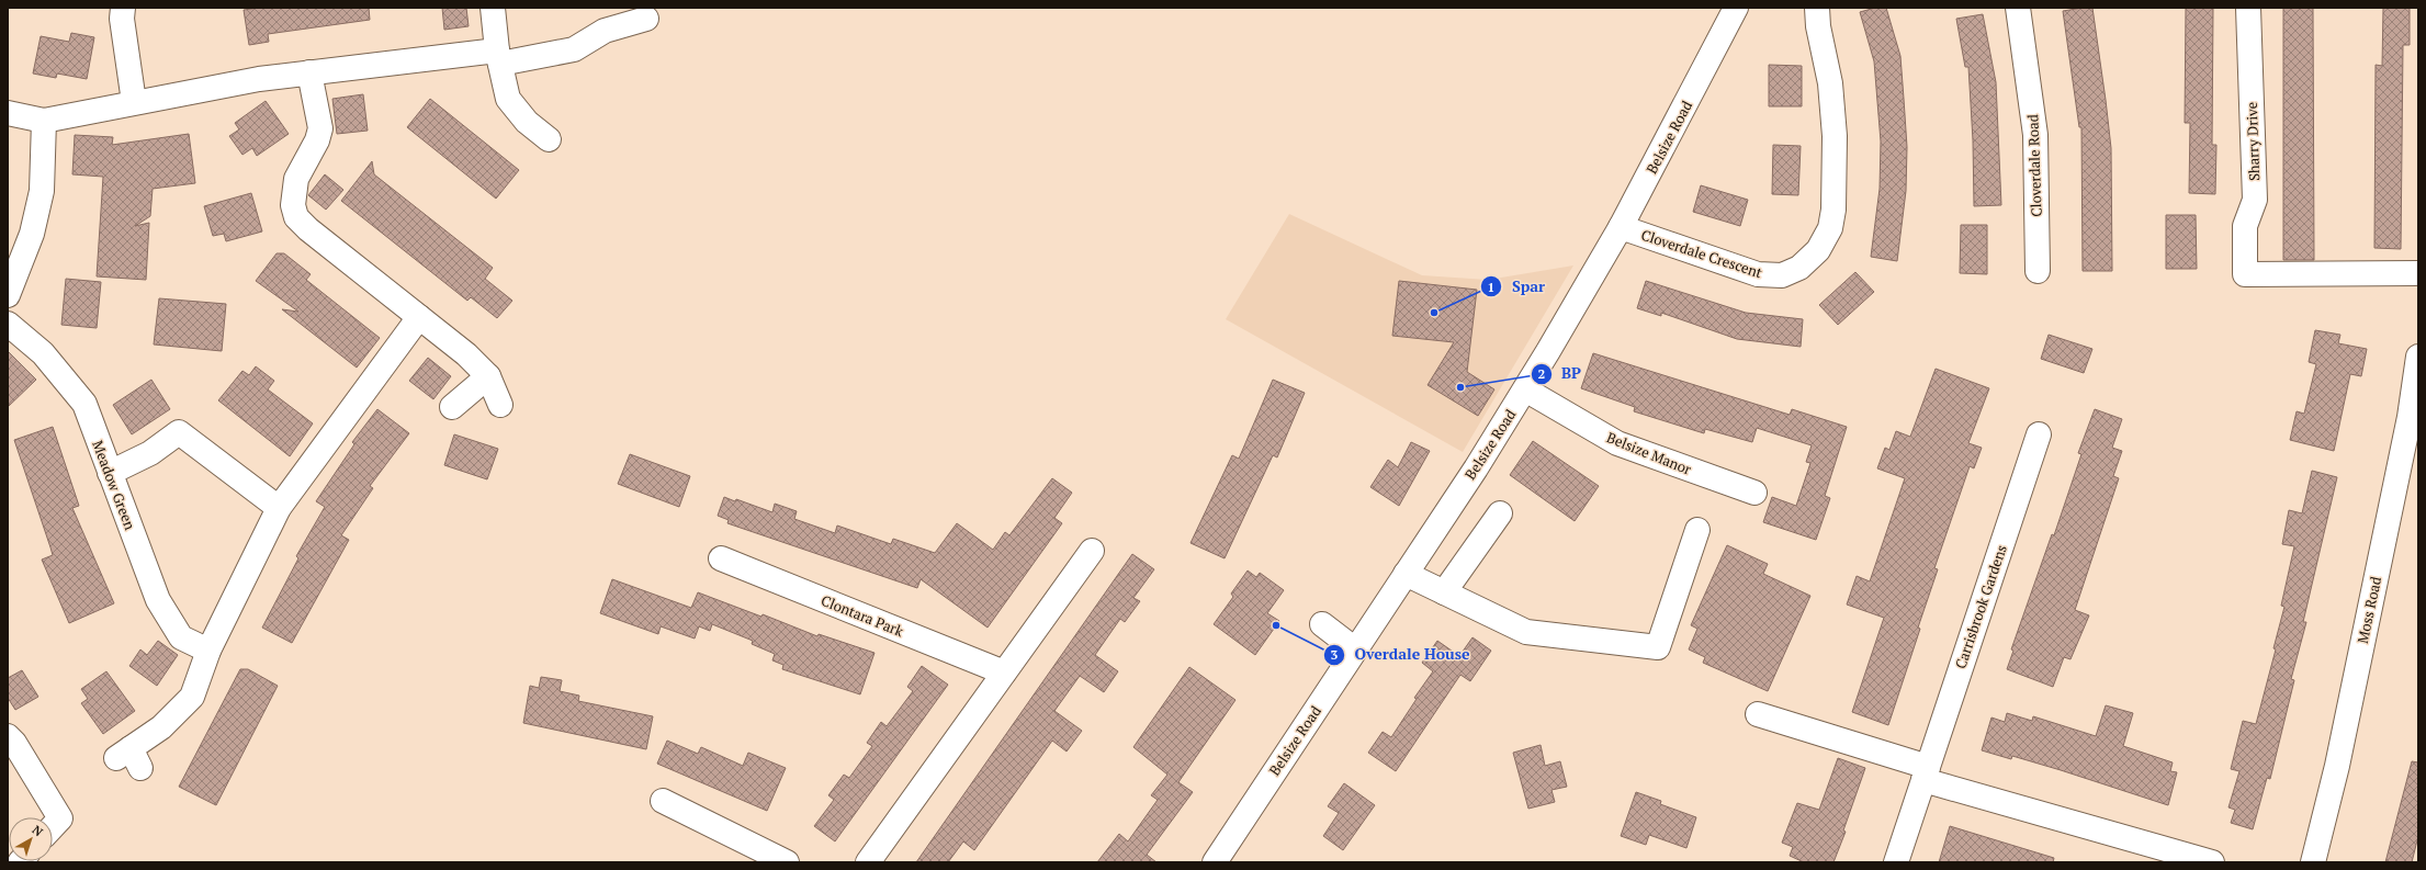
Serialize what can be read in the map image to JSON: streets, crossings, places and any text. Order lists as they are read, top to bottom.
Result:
{
  "streets": {
    "street": [
      "Belsize Road",
      "Sharry Drive",
      "Cloverdale Road",
      "Cloverdale Crescent",
      "Belsize Manor",
      "Meadow Green",
      "Carrisbrook Gardens",
      "Moss Road",
      "Clontara Park"
    ]
  },
  "crossings": [
    ["Belsize Road", "Cloverdale Crescent"],
    ["Belsize Road", "Belsize Manor"]
  ],
  "places": ["Spar", "BP", "Overdale House"],
  "north": "top right"
}
